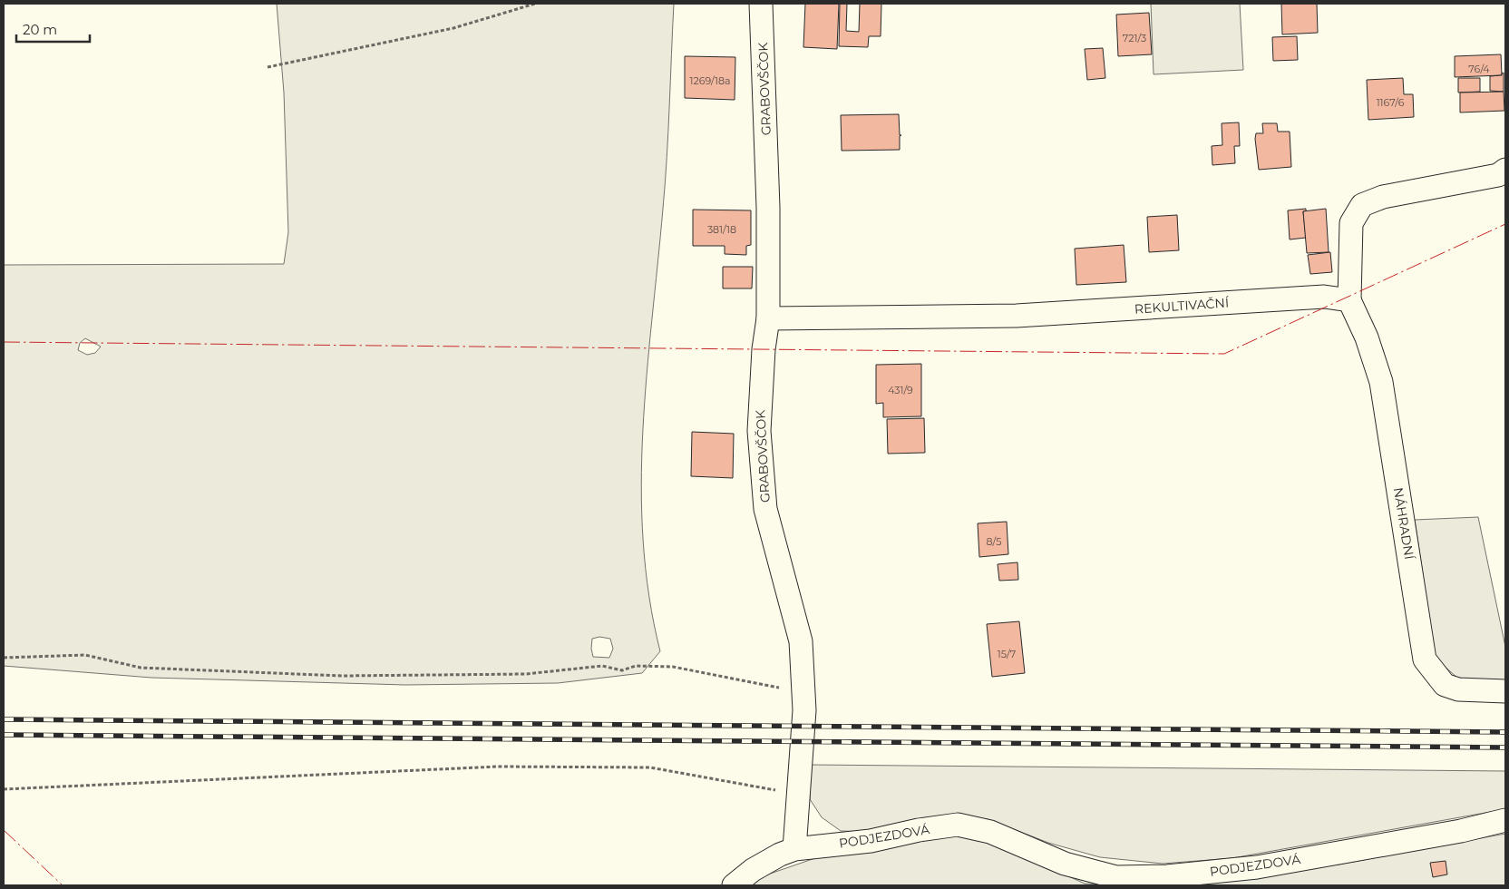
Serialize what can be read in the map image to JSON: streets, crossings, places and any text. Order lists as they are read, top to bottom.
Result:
{
  "streets": {
    "street": [
      "GRABOVŠČOK",
      "REKULTIVAČNÍ",
      "NÁHRADNÍ",
      "PODJEZDOVÁ"
    ]
  },
  "crossings": [
    ["GRABOVŠČOK", "REKULTIVAČNÍ"],
    ["GRABOVŠČOK", "PODJEZDOVÁ"],
    ["REKULTIVAČNÍ", "NÁHRADNÍ"]
  ],
  "house_numbers": [
    "721/3",
    "76/4",
    "1269/18a",
    "1167/6",
    "381/18",
    "431/9",
    "8/5",
    "15/7"
  ],
  "scale_bar": "20 m"
}
